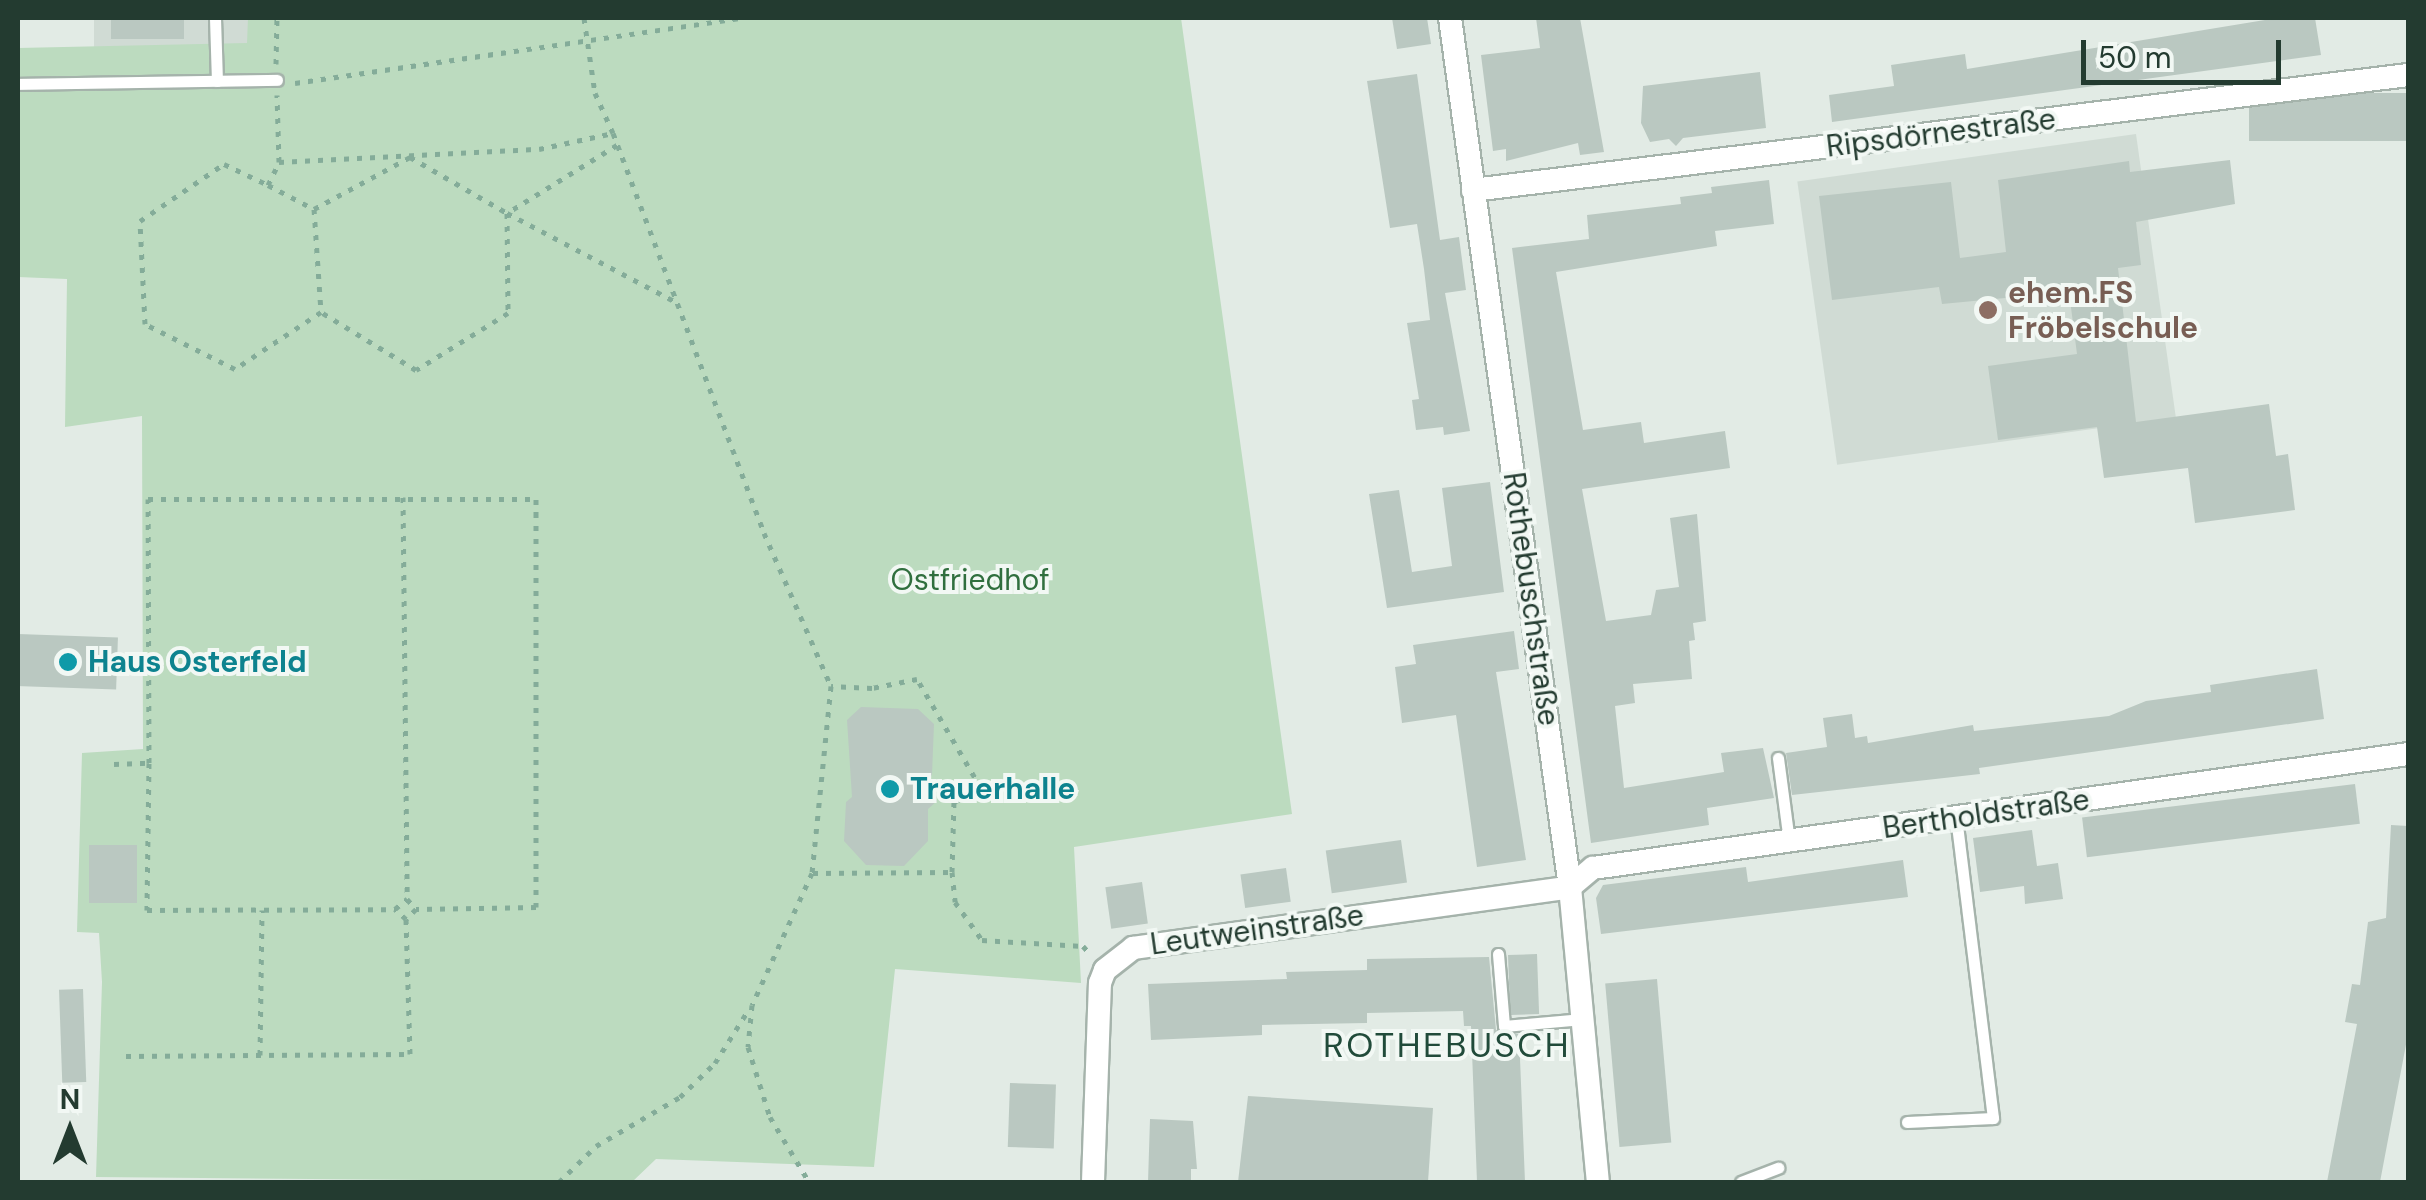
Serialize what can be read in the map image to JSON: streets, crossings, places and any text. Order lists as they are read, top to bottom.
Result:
{
  "streets": {
    "street": [
      "Ripsdörnestraße",
      "Rothebuschstraße",
      "Bertholdstraße",
      "Leutweinstraße"
    ]
  },
  "crossings": [
    ["Ripsdörnestraße", "Rothebuschstraße"],
    ["Rothebuschstraße", "Bertholdstraße"],
    ["Rothebuschstraße", "Leutweinstraße"],
    ["Bertholdstraße", "Leutweinstraße"]
  ],
  "districts": ["ROTHEBUSCH"],
  "parks": ["Ostfriedhof"],
  "places": ["ehem.FS Fröbelschule", "Haus Osterfeld", "Trauerhalle"],
  "scale_bar": "50 m",
  "north": "top"
}
